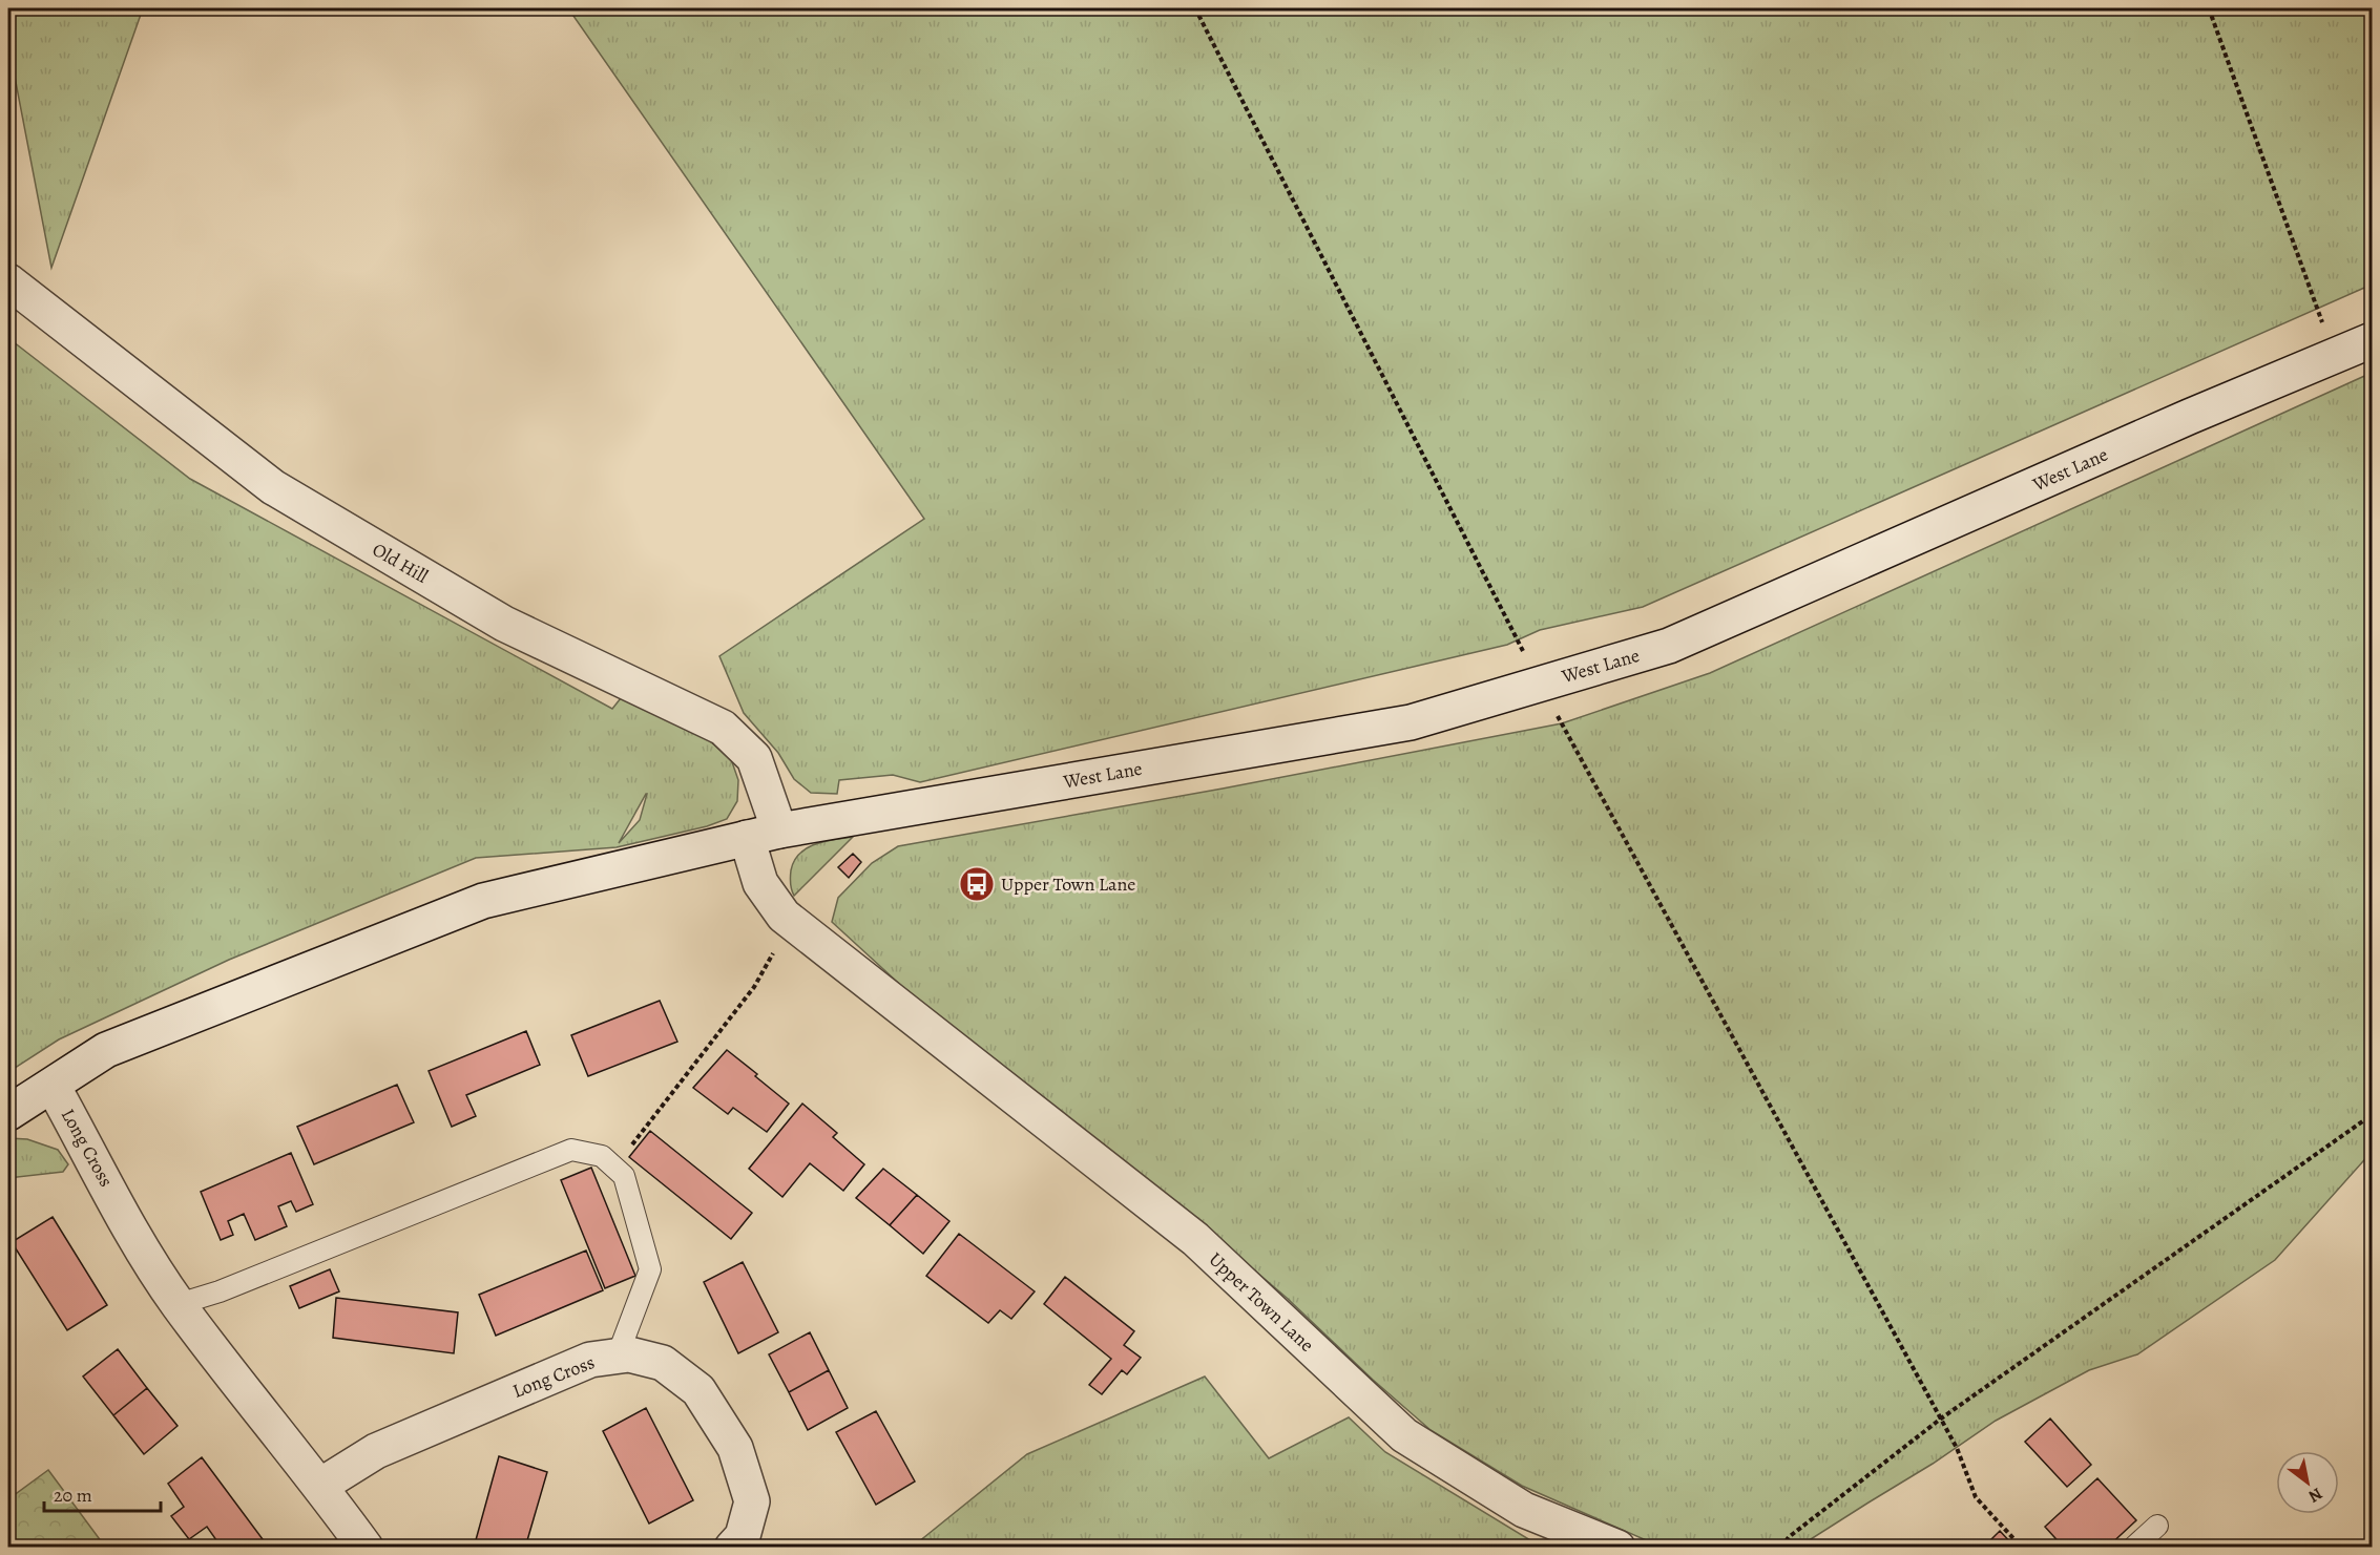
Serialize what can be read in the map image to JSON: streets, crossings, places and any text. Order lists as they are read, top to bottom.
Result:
{
  "streets": {
    "street": [
      "West Lane",
      "Old Hill",
      "Long Cross",
      "Upper Town Lane"
    ]
  },
  "crossings": [
    ["West Lane", "Old Hill"],
    ["West Lane", "Long Cross"],
    ["West Lane", "Upper Town Lane"],
    ["Old Hill", "Upper Town Lane"]
  ],
  "places": {
    "bus stop": ["Upper Town Lane"]
  },
  "scale_bar": "20 m",
  "north": "bottom right"
}
